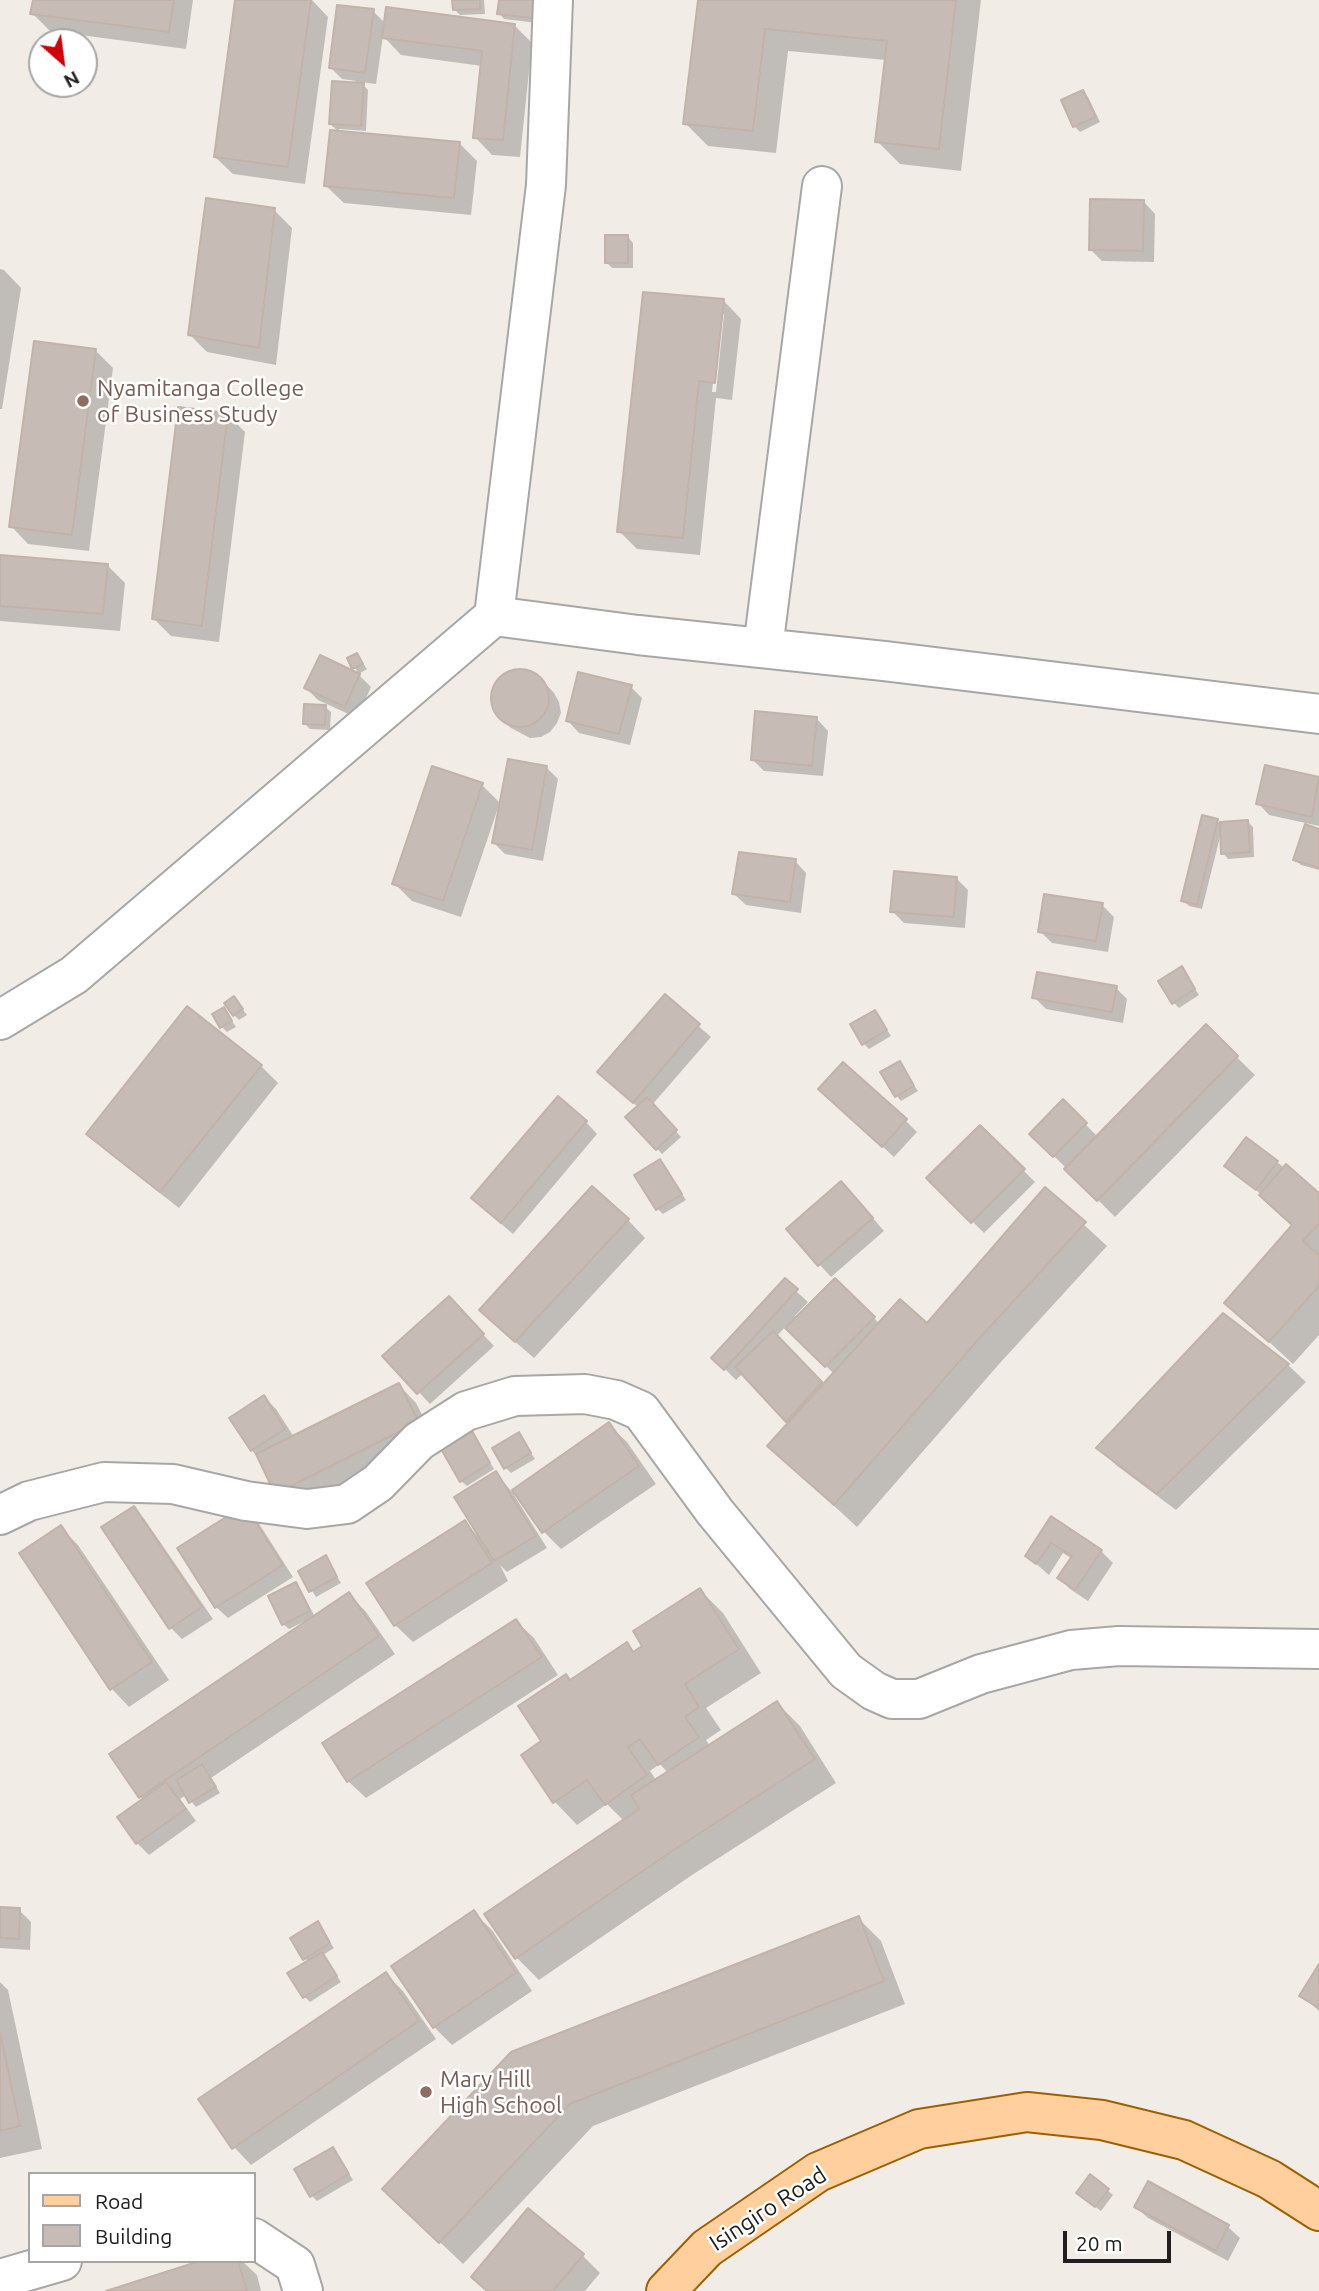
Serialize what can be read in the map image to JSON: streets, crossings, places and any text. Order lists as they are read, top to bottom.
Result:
{
  "streets": {
    "main road": ["Isingiro Road"]
  },
  "places": ["Nyamitanga College of Business Study", "Mary Hill High School"],
  "legend": ["Road", "Building"],
  "scale_bar": "20 m",
  "north": "bottom right"
}
